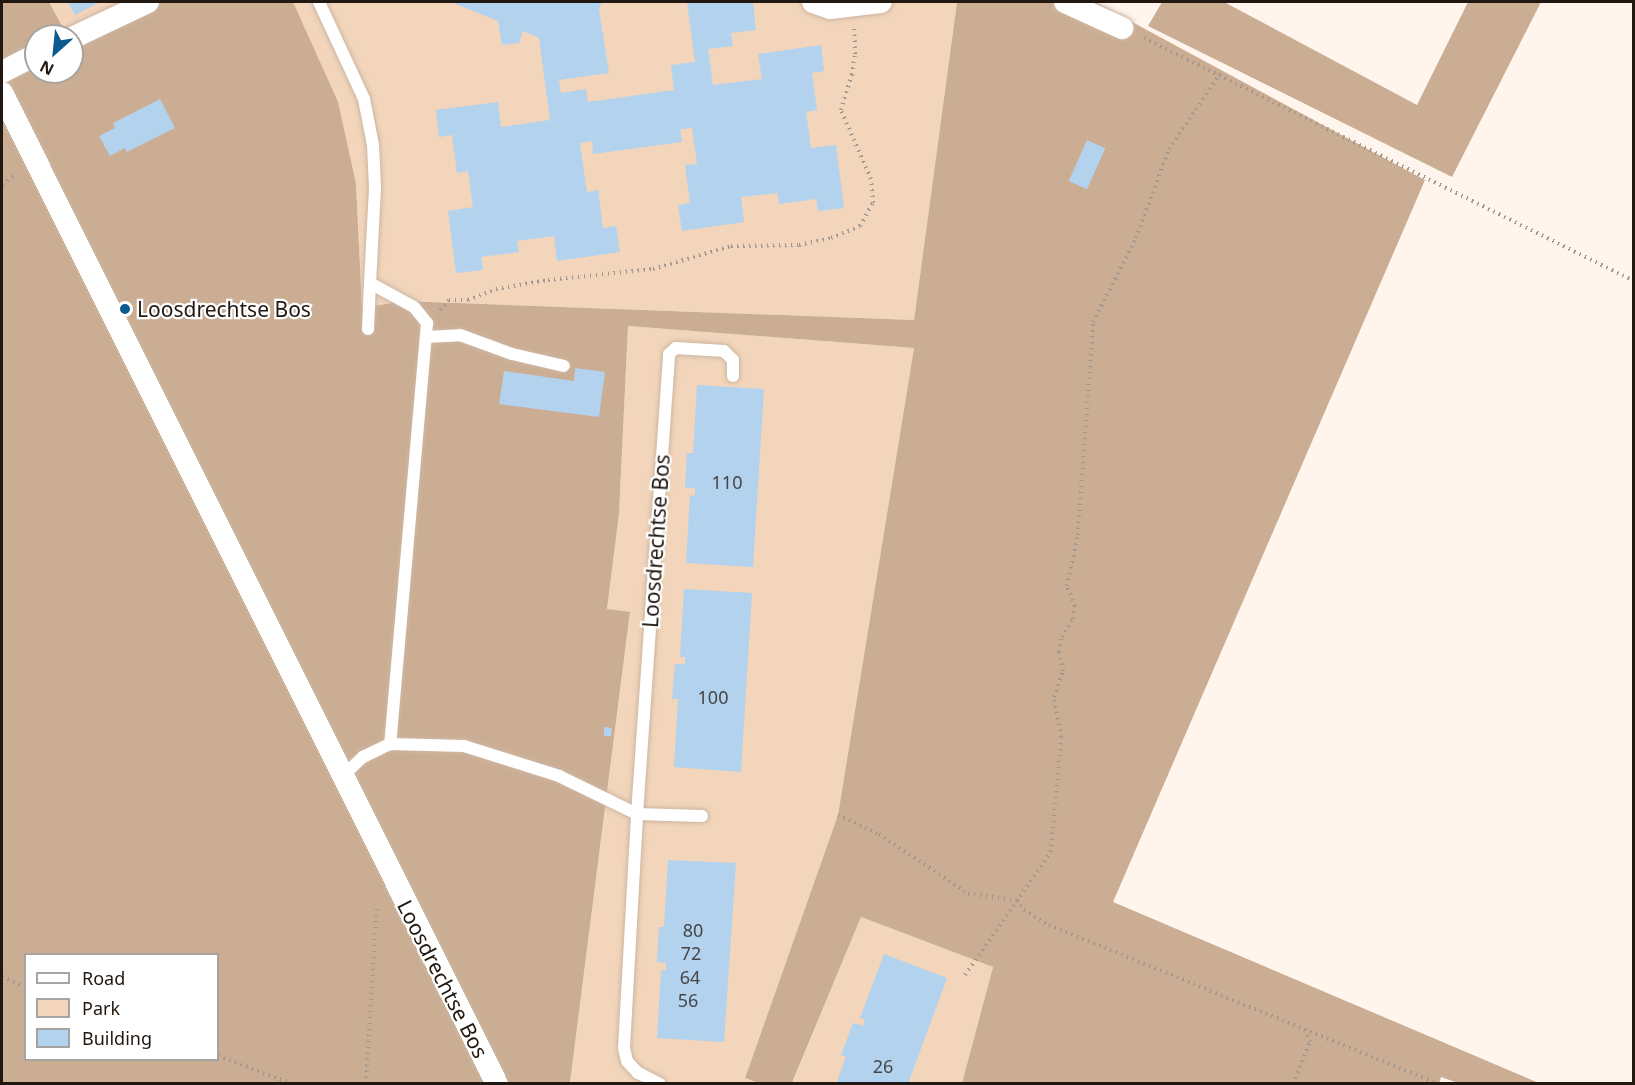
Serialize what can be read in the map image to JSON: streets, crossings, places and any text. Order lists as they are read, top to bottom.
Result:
{
  "streets": {
    "street": ["Loosdrechtse Bos"]
  },
  "places": ["Loosdrechtse Bos"],
  "house_numbers": [
    "110",
    "100",
    "80",
    "72",
    "64",
    "56",
    "26"
  ],
  "legend": ["Road", "Park", "Building"],
  "north": "bottom left"
}
